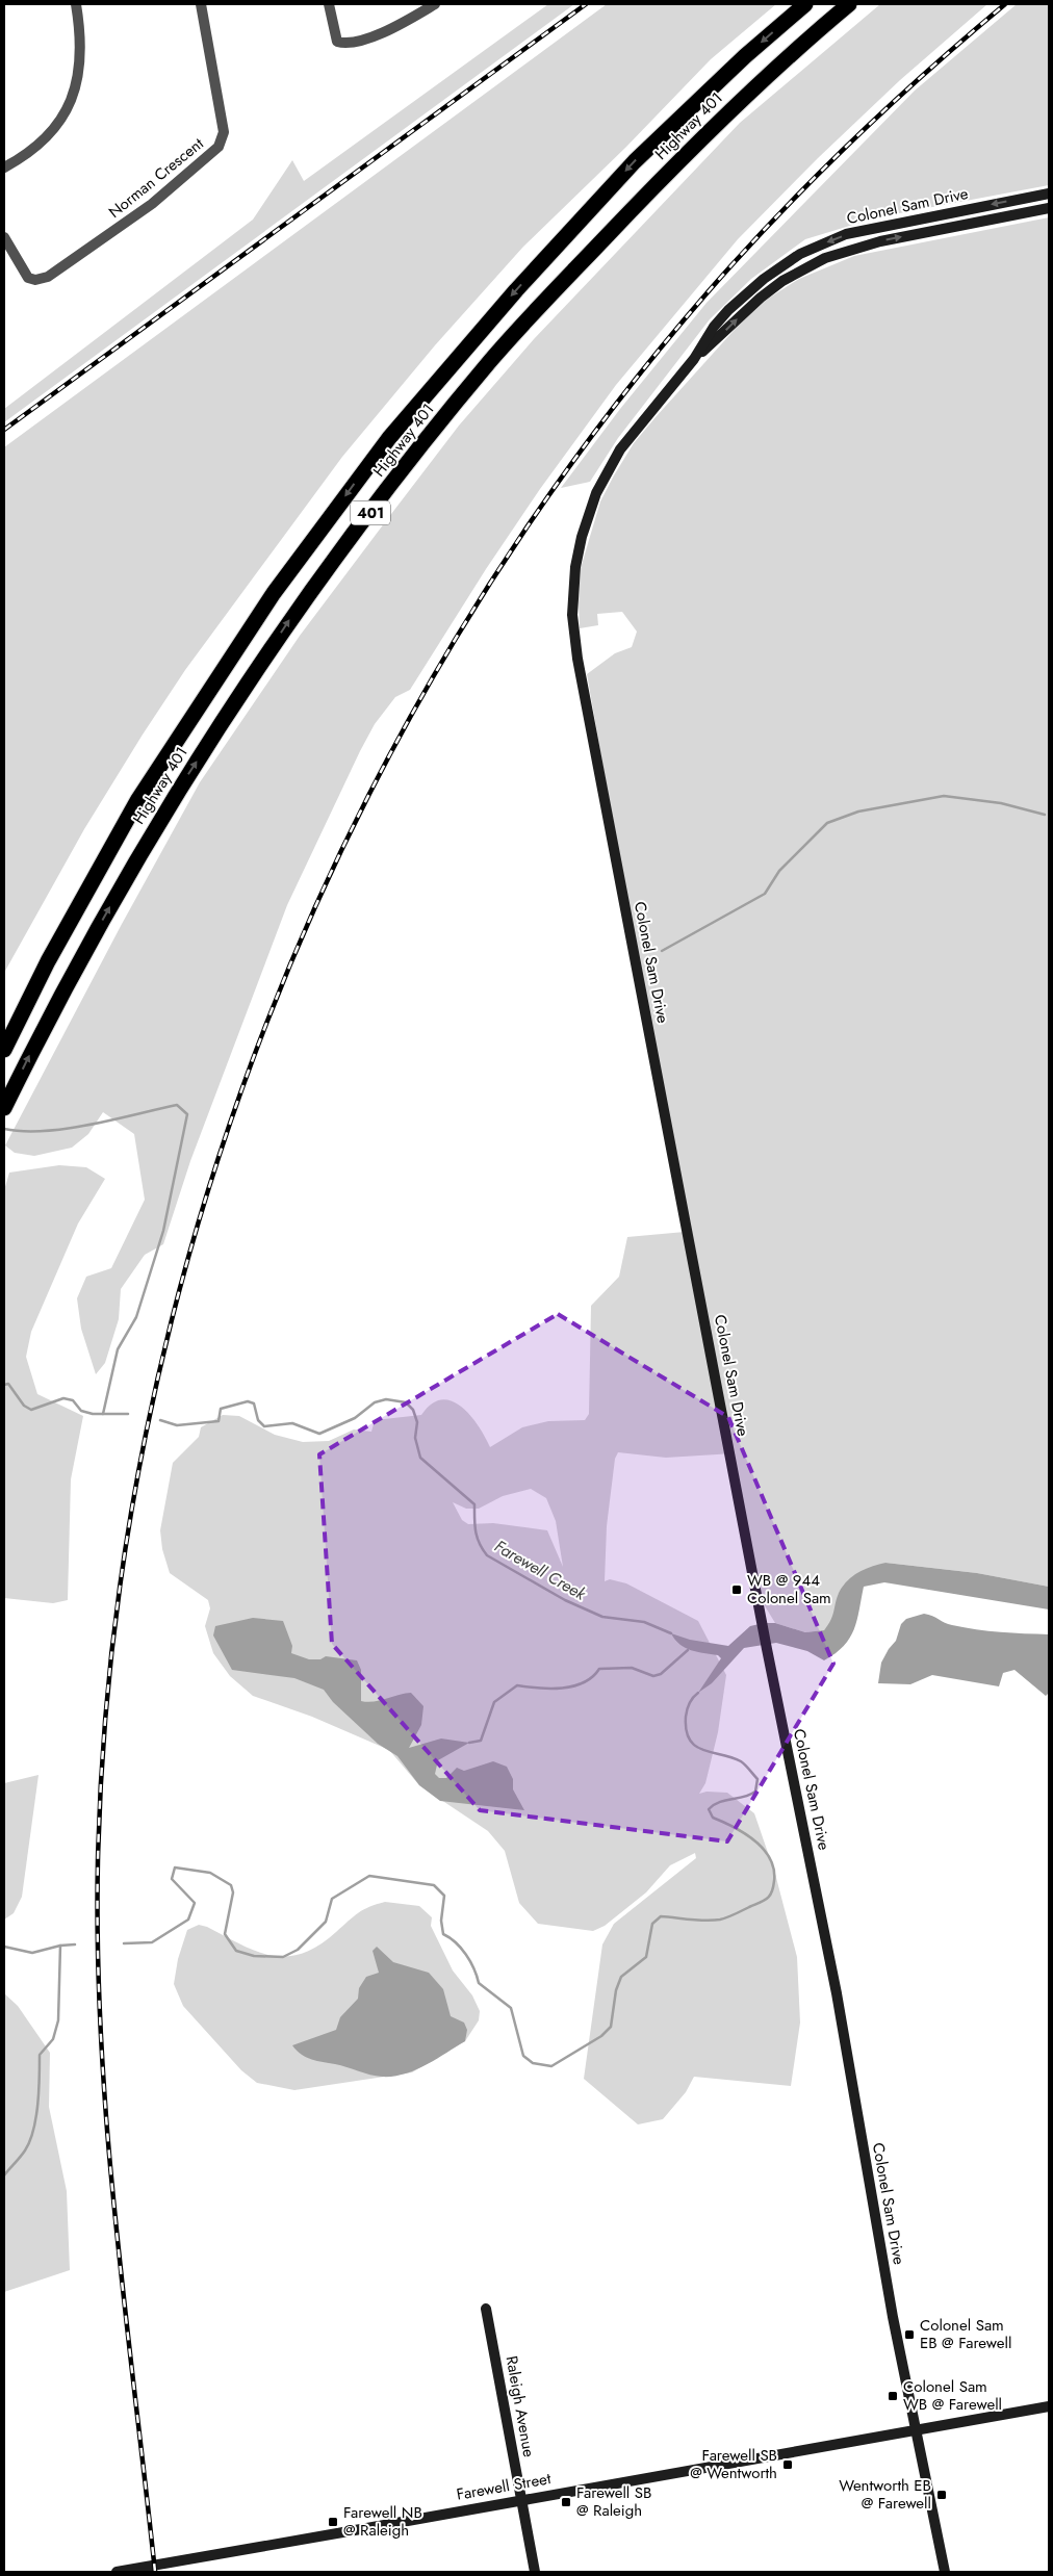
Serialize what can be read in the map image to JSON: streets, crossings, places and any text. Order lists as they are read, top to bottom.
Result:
{
  "streets": {
    "highway": ["Highway 401", "401"],
    "street": [
      "Norman Crescent",
      "Colonel Sam Drive",
      "Raleigh Avenue",
      "Farewell Street"
    ]
  },
  "crossings": [
    ["Colonel Sam Drive", "Farewell Street"],
    ["Raleigh Avenue", "Farewell Street"]
  ],
  "water": ["Farewell Creek"],
  "places": {
    "transit": [
      "WB @ 944 Colonel Sam",
      "Colonel Sam EB @ Farewell",
      "Colonel Sam WB @ Farewell",
      "Farewell SB @ Wentworth",
      "Wentworth EB @ Farewell",
      "Farewell SB @ Raleigh",
      "Farewell NB @ Raleigh"
    ]
  }
}
